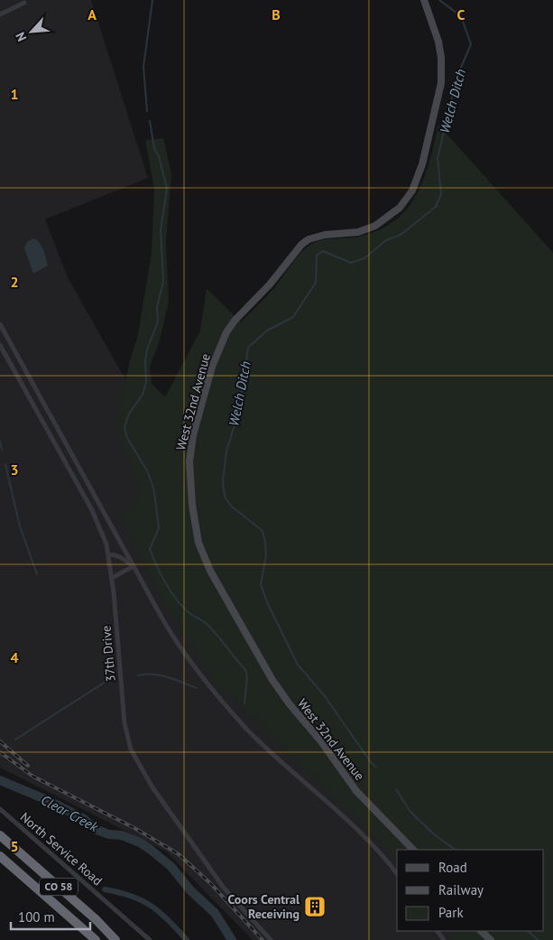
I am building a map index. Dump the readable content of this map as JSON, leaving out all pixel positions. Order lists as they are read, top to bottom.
{
  "streets": {
    "highway": ["CO 58"],
    "street": ["West 32nd Avenue", "37th Drive", "North Service Road"]
  },
  "water": ["Welch Ditch", "Clear Creek"],
  "places": {
    "building": ["Coors Central Receiving"]
  },
  "legend": ["Road", "Railway", "Park"],
  "scale_bar": "100 m",
  "north": "bottom left",
  "grid": {
    "columns": ["A", "B", "C"],
    "rows": [
      "1",
      "2",
      "3",
      "4",
      "5"
    ]
  }
}
